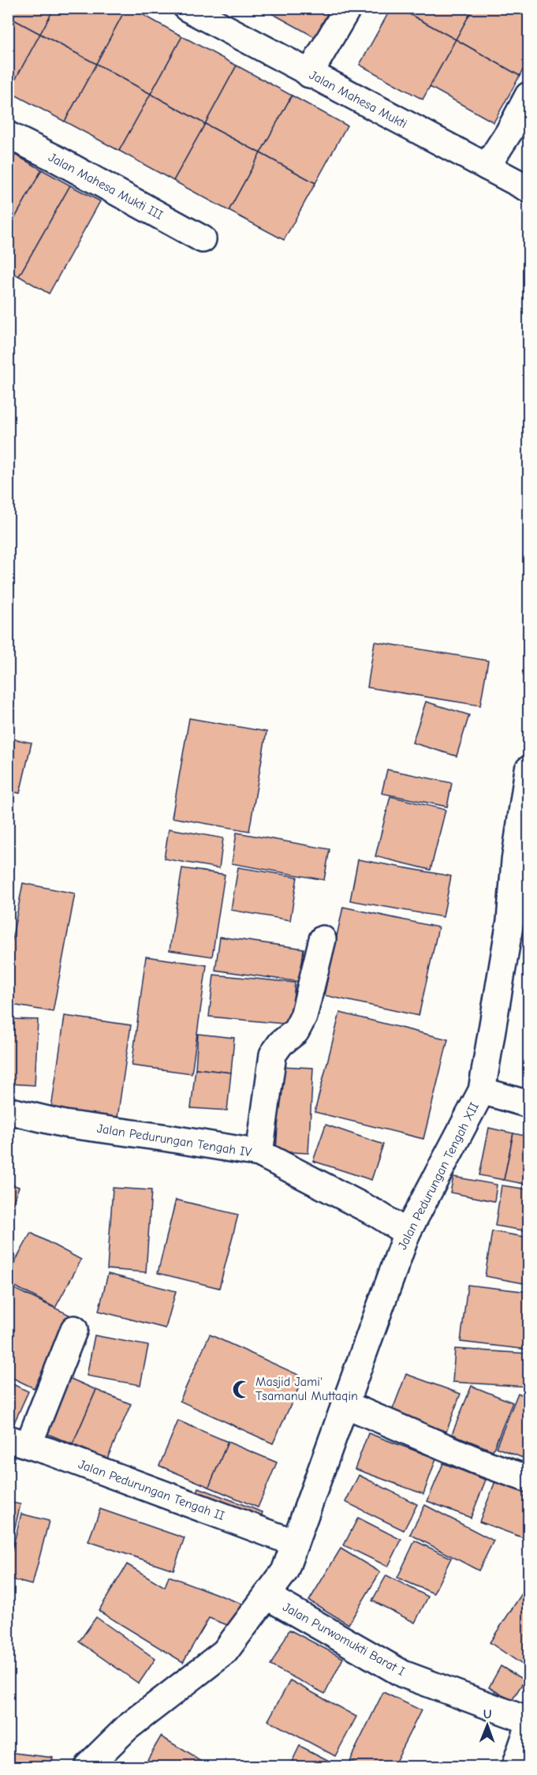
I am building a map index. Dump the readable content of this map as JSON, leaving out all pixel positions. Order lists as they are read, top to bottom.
{
  "streets": {
    "street": [
      "Jalan Mahesa Mukti",
      "Jalan Mahesa Mukti III",
      "Jalan Pedurungan Tengah IV",
      "Jalan Pedurungan Tengah XII",
      "Jalan Pedurungan Tengah II",
      "Jalan Purwomukti Barat I"
    ]
  },
  "crossings": [
    ["Jalan Pedurungan Tengah IV", "Jalan Pedurungan Tengah XII"],
    ["Jalan Pedurungan Tengah XII", "Jalan Pedurungan Tengah II"],
    ["Jalan Pedurungan Tengah XII", "Jalan Purwomukti Barat I"]
  ],
  "places": {
    "mosque": ["Masjid Jami' Tsamanul Muttaqin"]
  },
  "north": "top"
}
